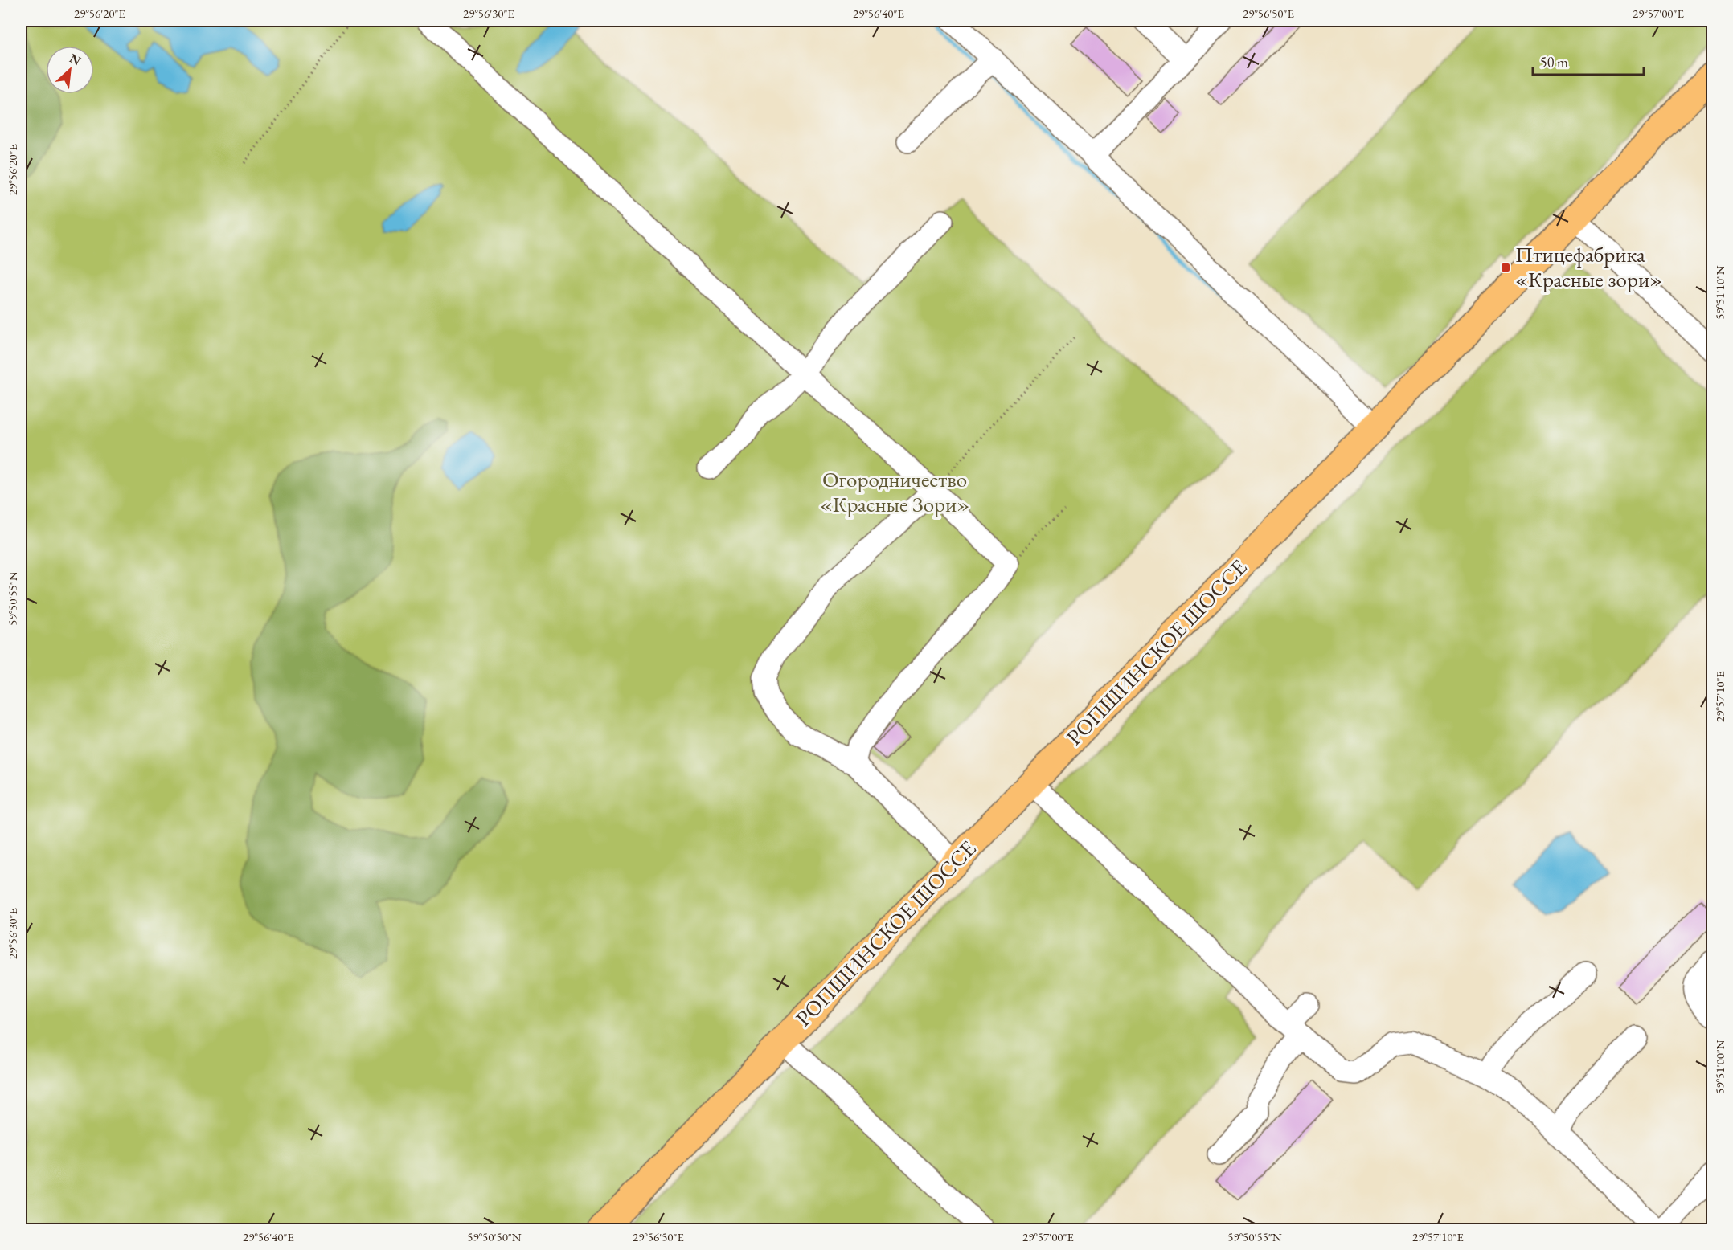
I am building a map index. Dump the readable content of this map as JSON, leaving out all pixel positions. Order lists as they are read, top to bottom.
{
  "streets": {
    "main road": ["РОПШИНСКОЕ ШОССЕ"]
  },
  "parks": ["Огородничество «Красные Зори»"],
  "places": {
    "transit": ["Птицефабрика «Красные зори»"]
  },
  "scale_bar": "50 m",
  "north": "top right",
  "coordinates": [
    "29°56'20\"E",
    "29°56'30\"E",
    "29°56'40\"E",
    "29°56'50\"E",
    "29°57'00\"E",
    "59°51'10\"N",
    "59°50'55\"N",
    "29°57'10\"E",
    "59°51'00\"N",
    "59°50'50\"N"
  ]
}
